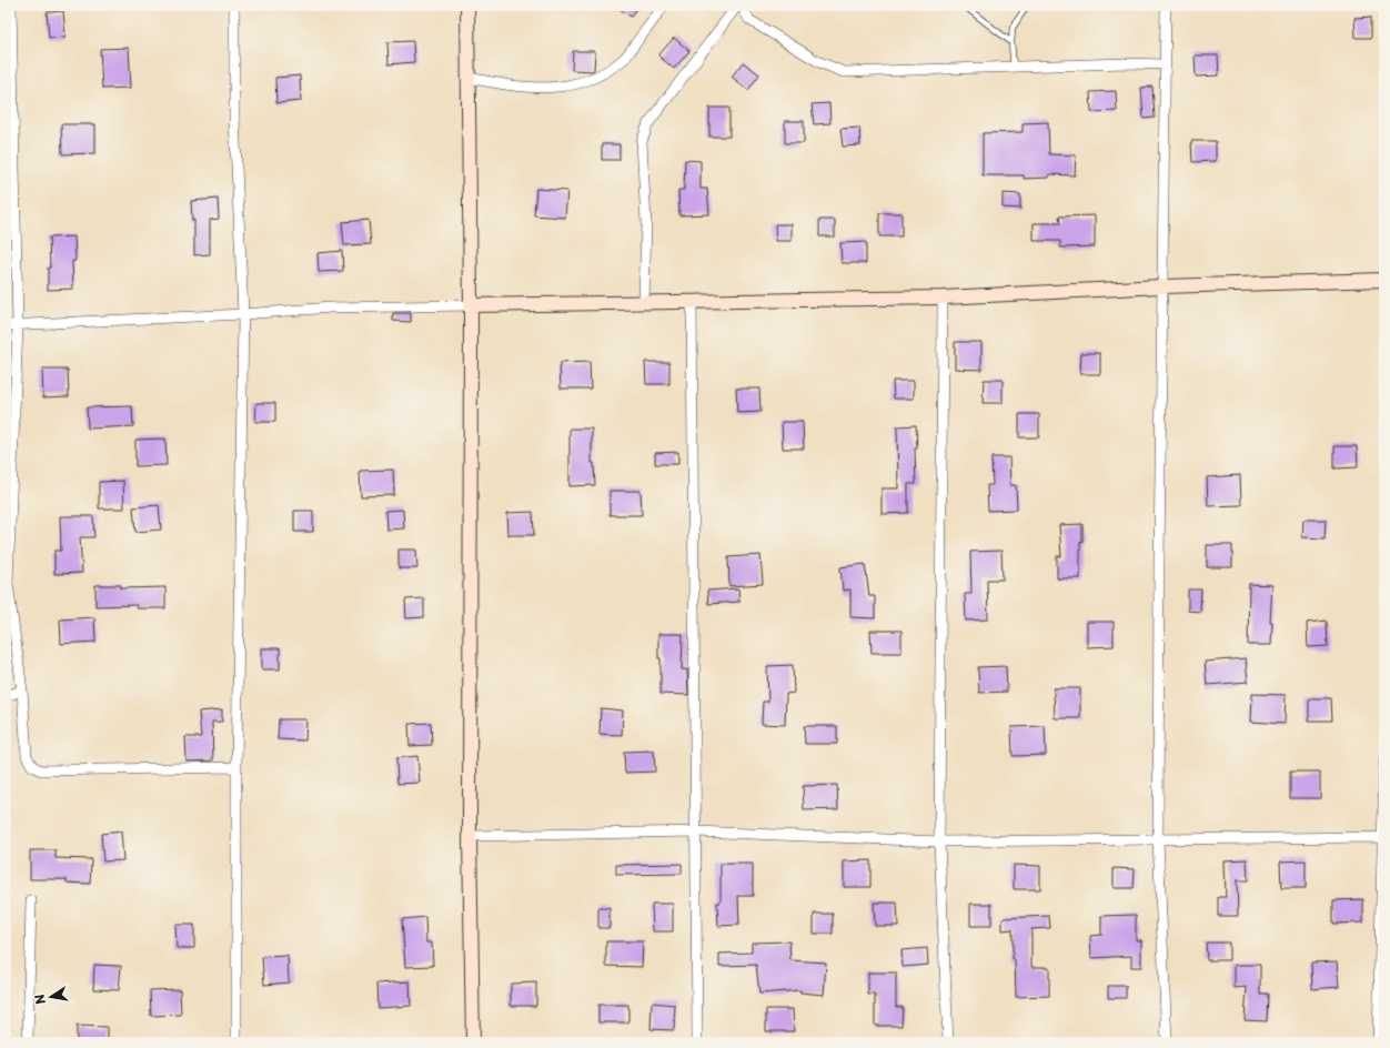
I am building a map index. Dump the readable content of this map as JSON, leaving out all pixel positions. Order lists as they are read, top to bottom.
{
  "north": "left"
}
